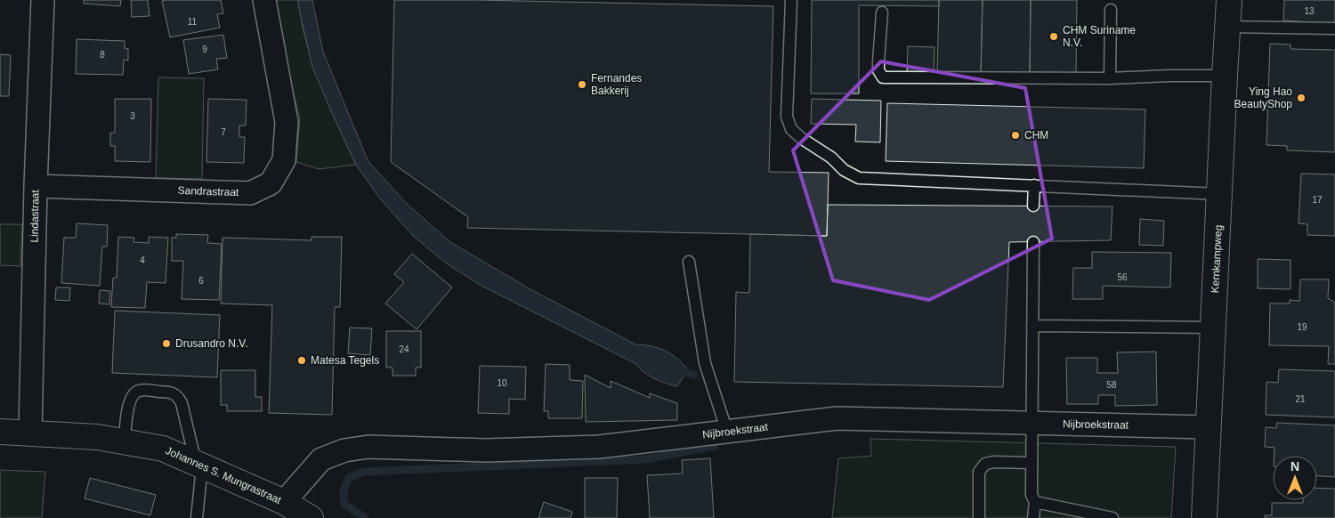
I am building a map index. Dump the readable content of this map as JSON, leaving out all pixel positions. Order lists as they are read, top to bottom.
{
  "streets": {
    "street": [
      "Sandrastraat",
      "Lindastraat",
      "Kernkampweg",
      "Nijbroekstraat",
      "Johannes S. Mungrastraat"
    ]
  },
  "crossings": [
    ["Sandrastraat", "Lindastraat"],
    ["Lindastraat", "Johannes S. Mungrastraat"],
    ["Kernkampweg", "Nijbroekstraat"],
    ["Nijbroekstraat", "Johannes S. Mungrastraat"]
  ],
  "places": [
    "CHM Suriname N.V.",
    "Fernandes Bakkerij",
    "Ying Hao BeautyShop",
    "CHM",
    "Drusandro N.V.",
    "Matesa Tegels"
  ],
  "house_numbers": [
    "13",
    "11",
    "9",
    "8",
    "3",
    "7",
    "17",
    "4",
    "56",
    "6",
    "19",
    "24",
    "10",
    "58",
    "21"
  ],
  "north": "top"
}
